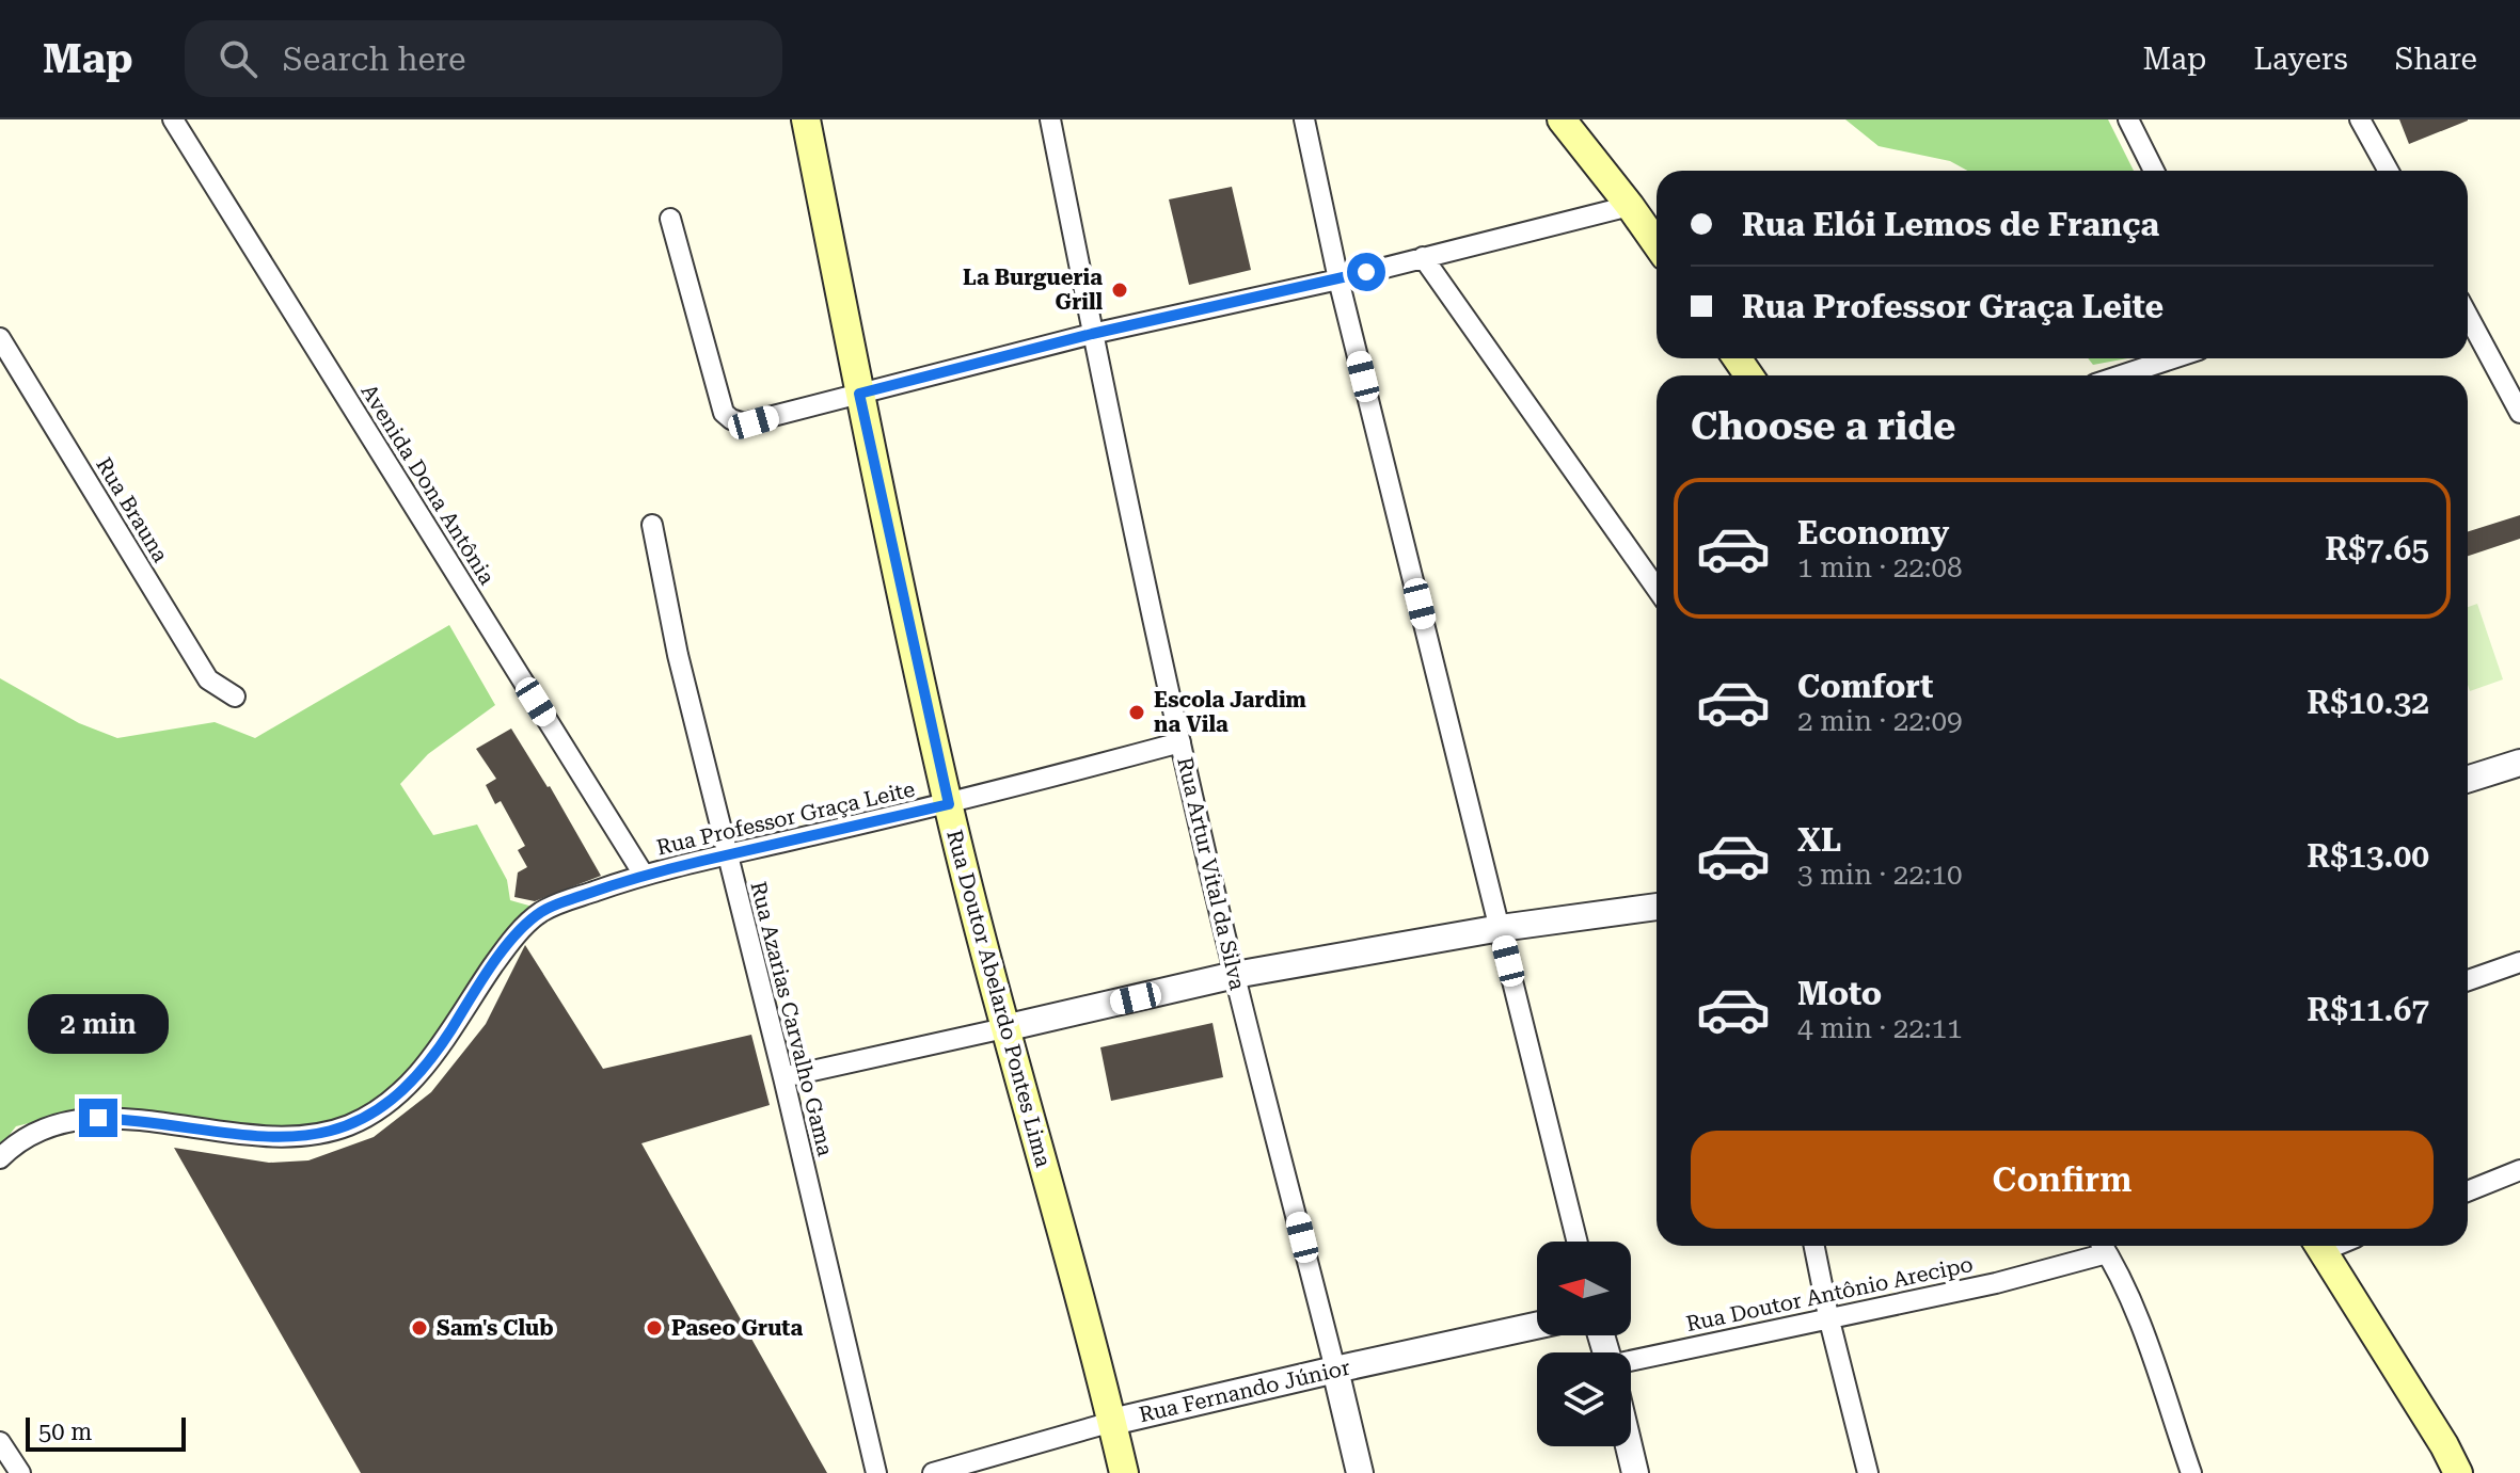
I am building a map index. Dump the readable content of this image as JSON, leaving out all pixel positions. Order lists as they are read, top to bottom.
{
  "streets": {
    "main road": ["Rua Doutor Abelardo Pontes Lima"],
    "street": [
      "Avenida Dona Antônia",
      "Rua Brauna",
      "Rua Professor Graça Leite",
      "Rua Artur Vital da Silva",
      "Rua Azarias Carvalho Gama",
      "Rua Doutor Antônio Arecipo",
      "Rua Fernando Júnior"
    ]
  },
  "crossings": [
    ["Avenida Dona Antônia", "Rua Professor Graça Leite"],
    ["Rua Professor Graça Leite", "Rua Artur Vital da Silva"],
    ["Rua Professor Graça Leite", "Rua Doutor Abelardo Pontes Lima"],
    ["Rua Professor Graça Leite", "Rua Azarias Carvalho Gama"],
    ["Rua Artur Vital da Silva", "Rua Fernando Júnior"],
    ["Rua Doutor Abelardo Pontes Lima", "Rua Fernando Júnior"]
  ],
  "places": [
    "La Burgueria Grill",
    "Escola Jardim na Vila",
    "Sam's Club",
    "Paseo Gruta"
  ],
  "scale_bar": "50 m",
  "north": "left",
  "page": {
    "header": "Map",
    "search": "Search here",
    "nav": ["Map", "Layers", "Share"],
    "banner": ["Rua Elói Lemos de França", "Rua Professor Graça Leite"],
    "heading": "Choose a ride",
    "list": [
      {
        "name": "Economy",
        "note": "1 min · 22:08",
        "value": "R$7.65"
      },
      {
        "name": "Comfort",
        "note": "2 min · 22:09",
        "value": "R$10.32"
      },
      {
        "name": "XL",
        "note": "3 min · 22:10",
        "value": "R$13.00"
      },
      {
        "name": "Moto",
        "note": "4 min · 22:11",
        "value": "R$11.67"
      }
    ],
    "bubble": "2 min",
    "buttons": "Confirm",
    "scale": "50 m"
  }
}
